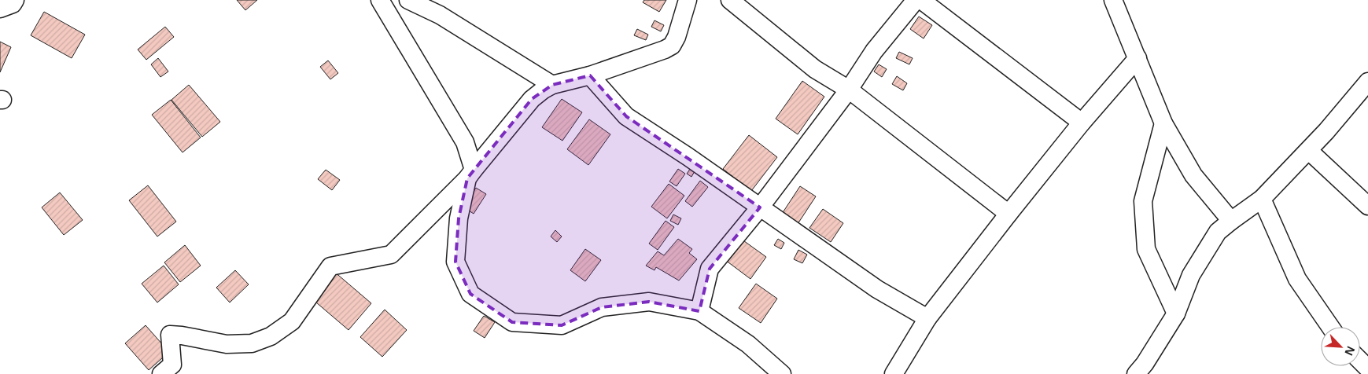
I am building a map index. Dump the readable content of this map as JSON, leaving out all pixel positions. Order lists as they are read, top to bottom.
{
  "north": "bottom right"
}
